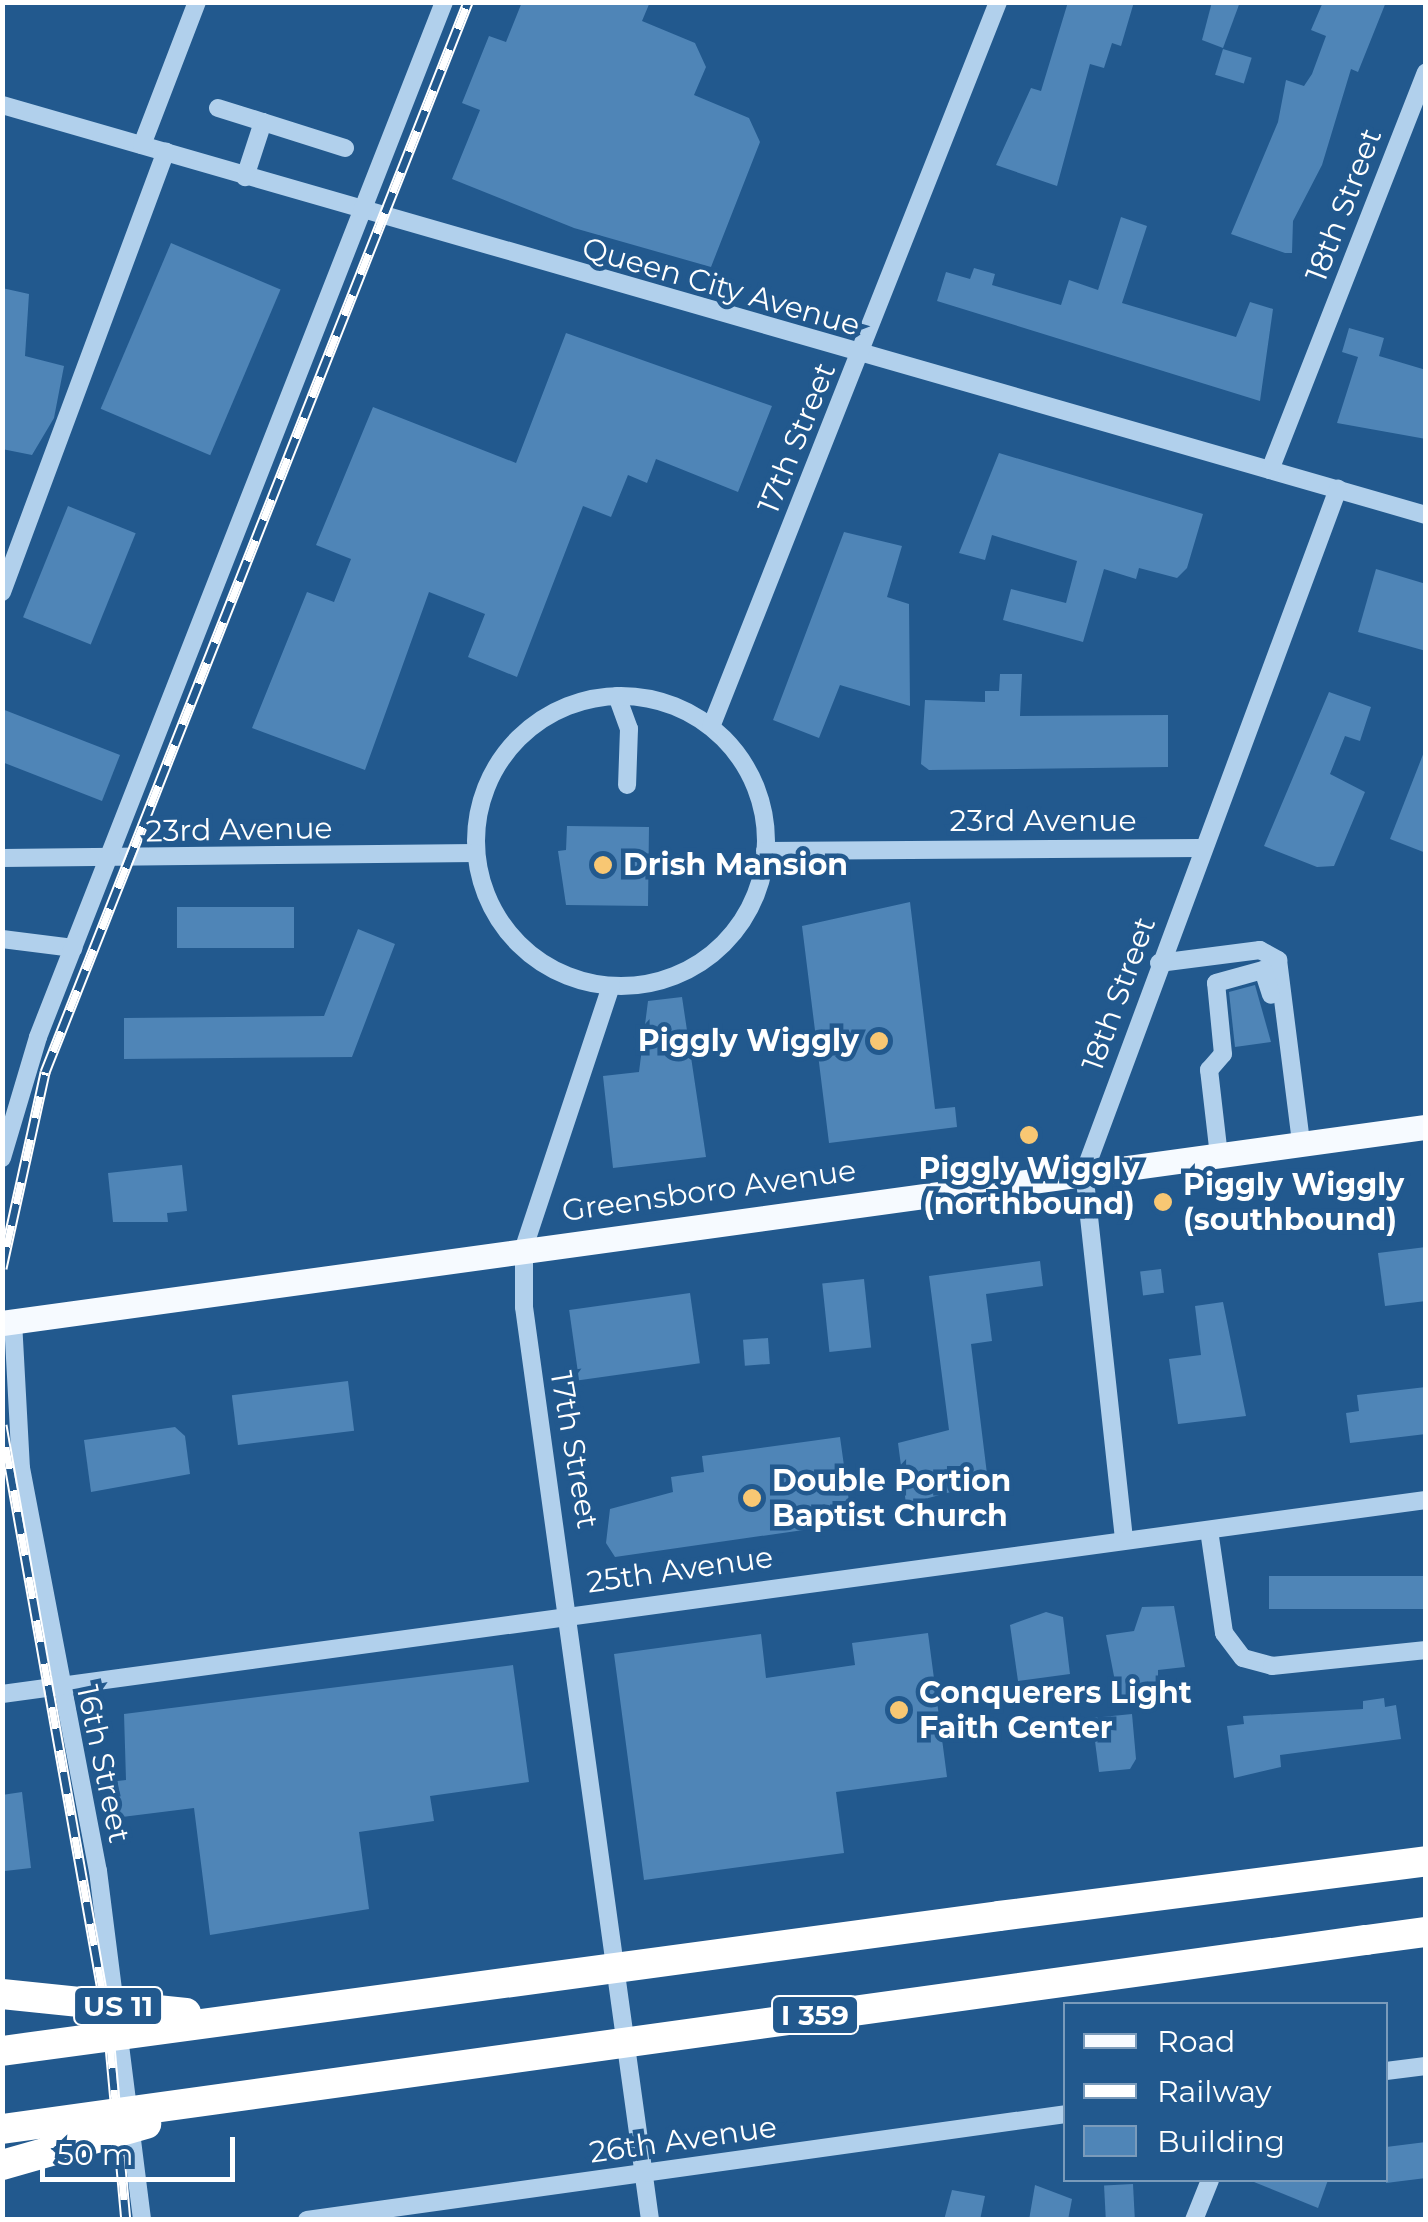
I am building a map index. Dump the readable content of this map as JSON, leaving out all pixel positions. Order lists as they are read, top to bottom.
{
  "streets": {
    "highway": ["US 11", "I 359"],
    "main road": ["Greensboro Avenue"],
    "street": [
      "18th Street",
      "Queen City Avenue",
      "17th Street",
      "23rd Avenue",
      "25th Avenue",
      "16th Street",
      "26th Avenue"
    ]
  },
  "crossings": [
    ["18th Street", "Queen City Avenue"],
    ["18th Street", "23rd Avenue"],
    ["18th Street", "Greensboro Avenue"],
    ["18th Street", "25th Avenue"],
    ["Queen City Avenue", "17th Street"],
    ["17th Street", "23rd Avenue"],
    ["17th Street", "Greensboro Avenue"],
    ["17th Street", "25th Avenue"],
    ["17th Street", "26th Avenue"],
    ["Greensboro Avenue", "16th Street"],
    ["25th Avenue", "16th Street"],
    ["US 11", "I 359"]
  ],
  "places": [
    "Drish Mansion",
    "Piggly Wiggly",
    "Piggly Wiggly (northbound)",
    "Piggly Wiggly (southbound)",
    "Double Portion Baptist Church",
    "Conquerers Light Faith Center"
  ],
  "legend": ["Road", "Railway", "Building"],
  "scale_bar": "50 m"
}
